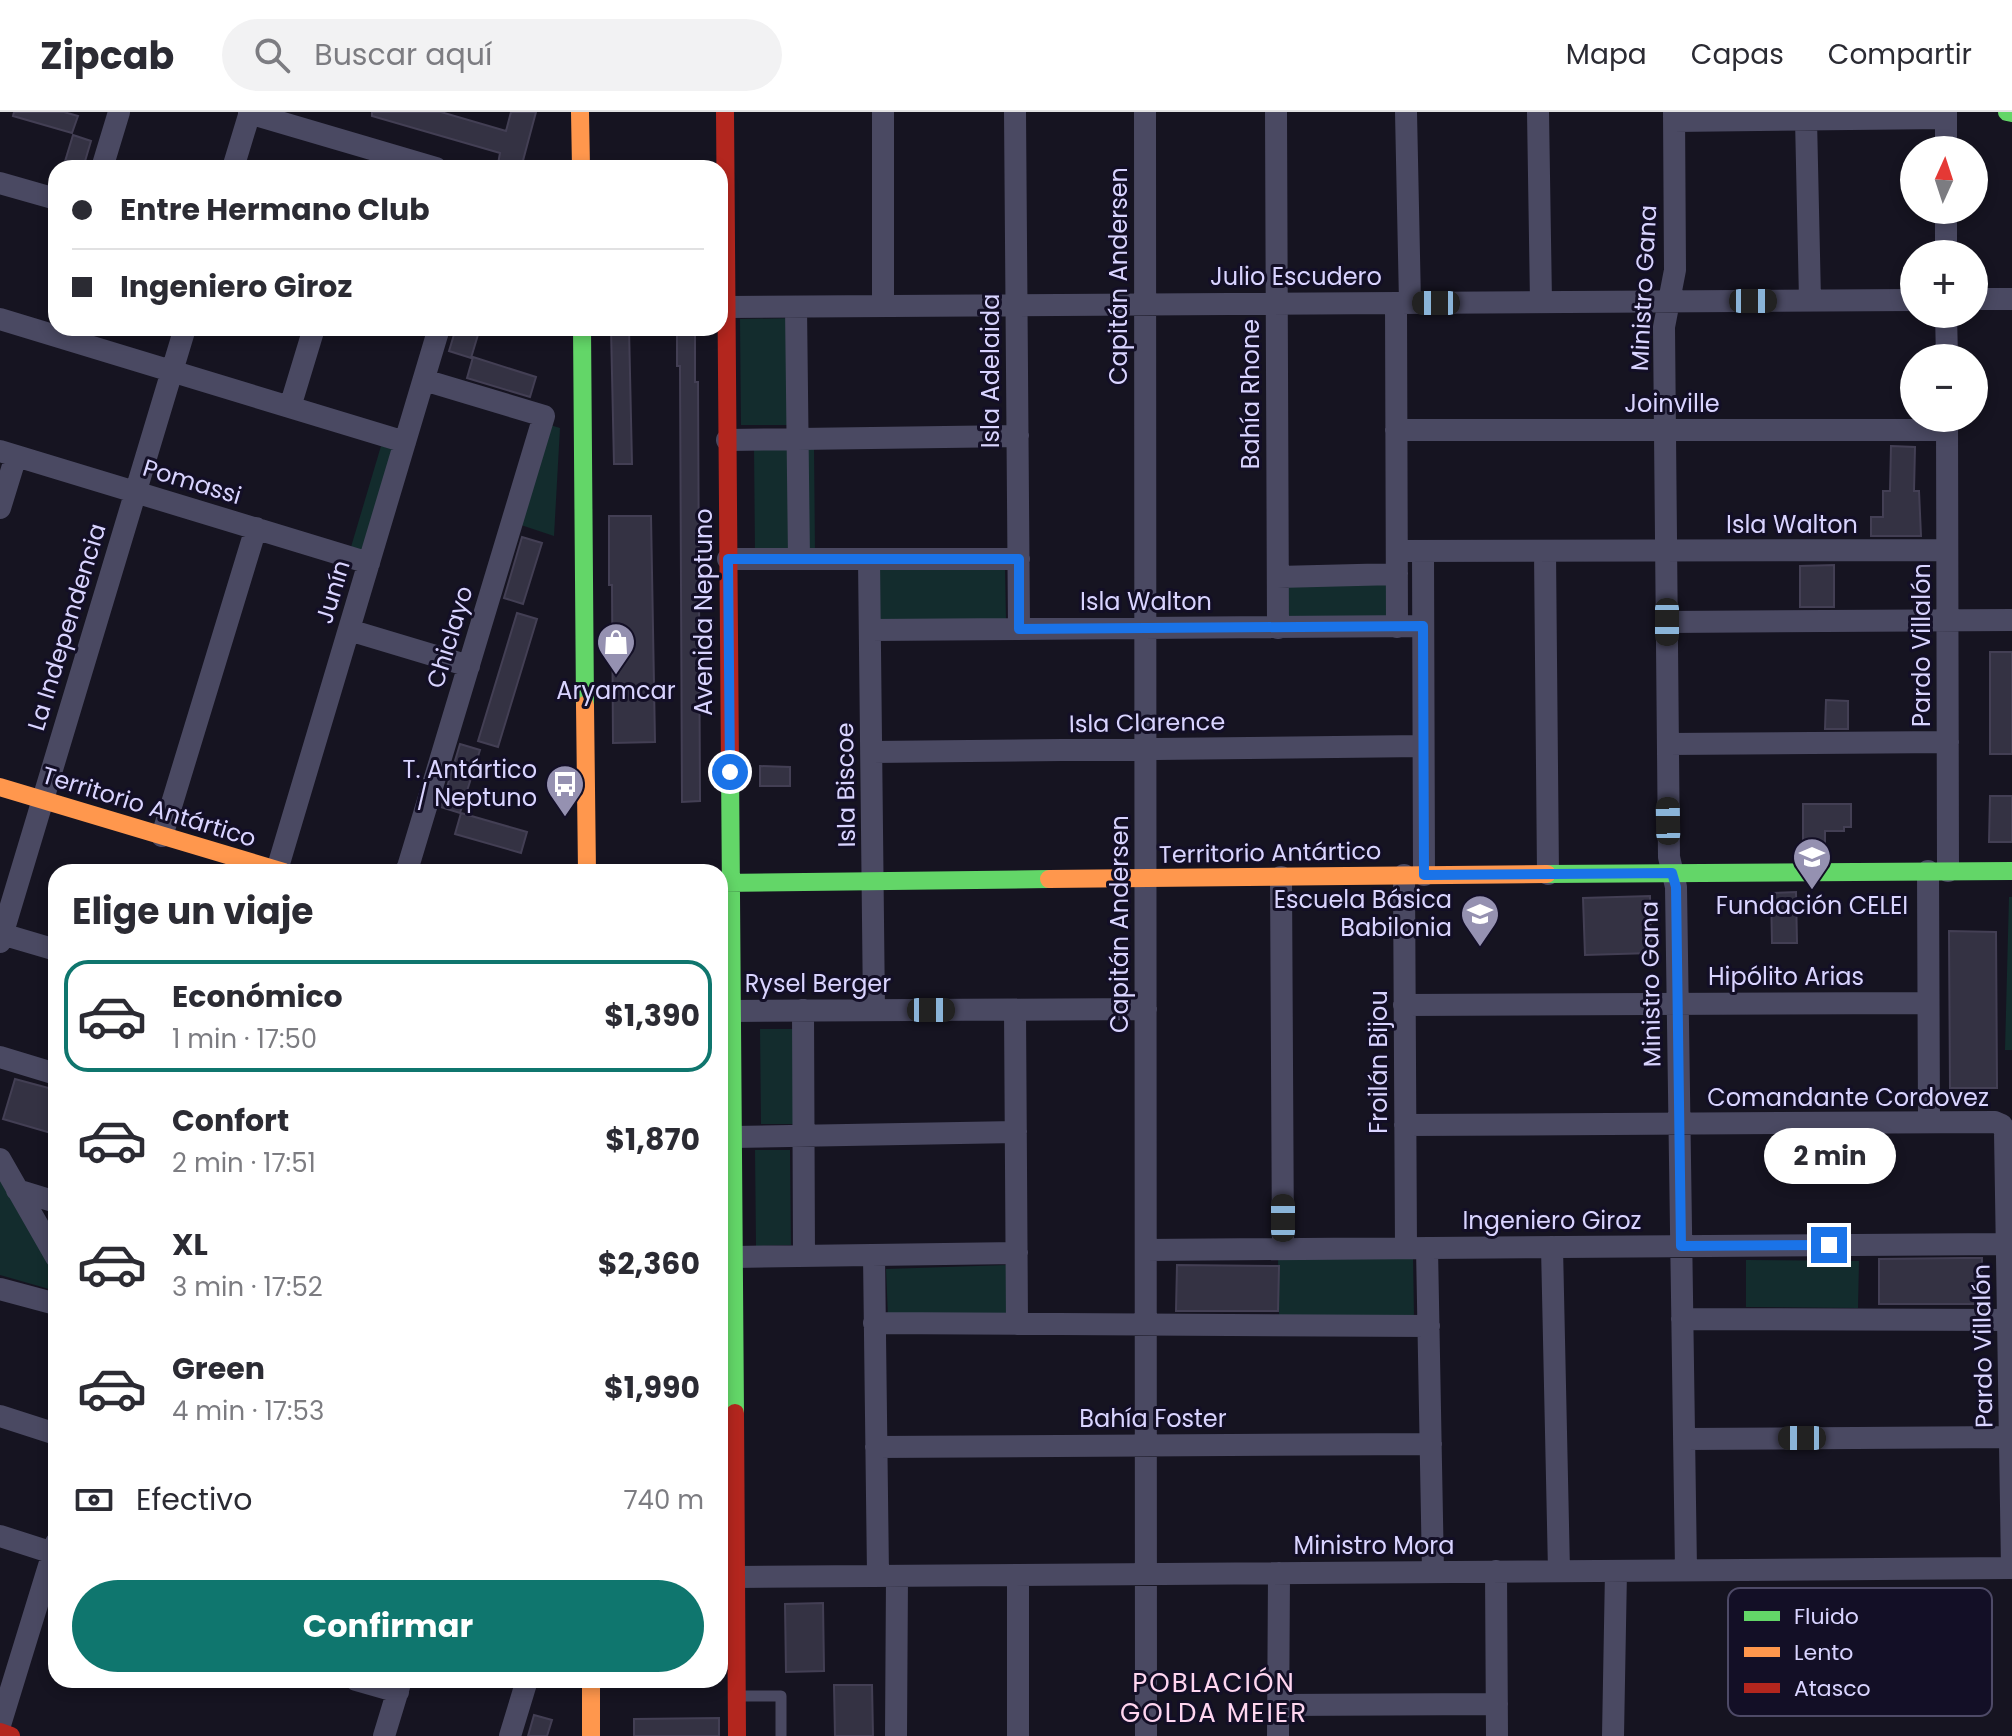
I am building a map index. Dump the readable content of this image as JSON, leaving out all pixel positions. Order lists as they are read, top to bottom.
{
  "streets": {
    "main road": ["Avenida Neptuno", "Territorio Antártico"],
    "street": [
      "Capitán Andersen",
      "Julio Escudero",
      "Ministro Gana",
      "Isla Adelaida",
      "Bahía Rhone",
      "Joinville",
      "Pomassi",
      "Isla Walton",
      "Junín",
      "La Independencia",
      "Chiclayo",
      "Pardo Villalón",
      "Isla Clarence",
      "Isla Biscoe",
      "Hipólito Arias",
      "Rysel Berger",
      "Froilán Bijou",
      "Comandante Cordovez",
      "Ingeniero Giroz",
      "Bahía Foster",
      "Ministro Mora"
    ]
  },
  "crossings": [
    ["Capitán Andersen", "Julio Escudero"],
    ["Capitán Andersen", "Isla Walton"],
    ["Capitán Andersen", "Isla Clarence"],
    ["Capitán Andersen", "Territorio Antártico"],
    ["Capitán Andersen", "Rysel Berger"],
    ["Capitán Andersen", "Ingeniero Giroz"],
    ["Capitán Andersen", "Bahía Foster"],
    ["Capitán Andersen", "Ministro Mora"],
    ["Julio Escudero", "Ministro Gana"],
    ["Julio Escudero", "Isla Adelaida"],
    ["Julio Escudero", "Bahía Rhone"],
    ["Ministro Gana", "Joinville"],
    ["Ministro Gana", "Isla Walton"],
    ["Ministro Gana", "Territorio Antártico"],
    ["Ministro Gana", "Hipólito Arias"],
    ["Ministro Gana", "Comandante Cordovez"],
    ["Ministro Gana", "Ingeniero Giroz"],
    ["Ministro Gana", "Ministro Mora"],
    ["Isla Adelaida", "Isla Walton"],
    ["Bahía Rhone", "Isla Walton"],
    ["Pomassi", "Junín"],
    ["Pomassi", "La Independencia"],
    ["Isla Walton", "Pardo Villalón"],
    ["Isla Walton", "Isla Biscoe"],
    ["Isla Walton", "Froilán Bijou"],
    ["Junín", "Chiclayo"],
    ["Avenida Neptuno", "Rysel Berger"],
    ["Avenida Neptuno", "Ministro Mora"],
    ["La Independencia", "Territorio Antártico"],
    ["Pardo Villalón", "Territorio Antártico"],
    ["Pardo Villalón", "Hipólito Arias"],
    ["Pardo Villalón", "Comandante Cordovez"],
    ["Pardo Villalón", "Ingeniero Giroz"],
    ["Pardo Villalón", "Ministro Mora"],
    ["Isla Clarence", "Isla Biscoe"],
    ["Isla Clarence", "Froilán Bijou"],
    ["Isla Biscoe", "Territorio Antártico"],
    ["Isla Biscoe", "Rysel Berger"],
    ["Territorio Antártico", "Froilán Bijou"],
    ["Hipólito Arias", "Froilán Bijou"],
    ["Froilán Bijou", "Comandante Cordovez"],
    ["Froilán Bijou", "Ingeniero Giroz"],
    ["Froilán Bijou", "Bahía Foster"],
    ["Froilán Bijou", "Ministro Mora"]
  ],
  "districts": ["POBLACIÓN GOLDA MEIER"],
  "places": {
    "shop": ["Aryamcar"],
    "bus stop": ["T. Antártico / Neptuno"],
    "school or university": ["Fundación CELEI", "Escuela Básica Babilonia"]
  },
  "legend": ["Fluido", "Lento", "Atasco"],
  "north": "top",
  "page": {
    "header": "Zipcab",
    "search": "Buscar aquí",
    "nav": ["Mapa", "Capas", "Compartir"],
    "map_buttons": ["+", "−"],
    "banner": ["Entre Hermano Club", "Ingeniero Giroz"],
    "heading": "Elige un viaje",
    "list": [
      {
        "name": "Económico",
        "note": "1 min · 17:50",
        "value": "$1,390"
      },
      {
        "name": "Confort",
        "note": "2 min · 17:51",
        "value": "$1,870"
      },
      {
        "name": "XL",
        "note": "3 min · 17:52",
        "value": "$2,360"
      },
      {
        "name": "Green",
        "note": "4 min · 17:53",
        "value": "$1,990"
      }
    ],
    "bubble": "2 min",
    "pay": ["Efectivo", "740 m"],
    "buttons": "Confirmar"
  }
}
